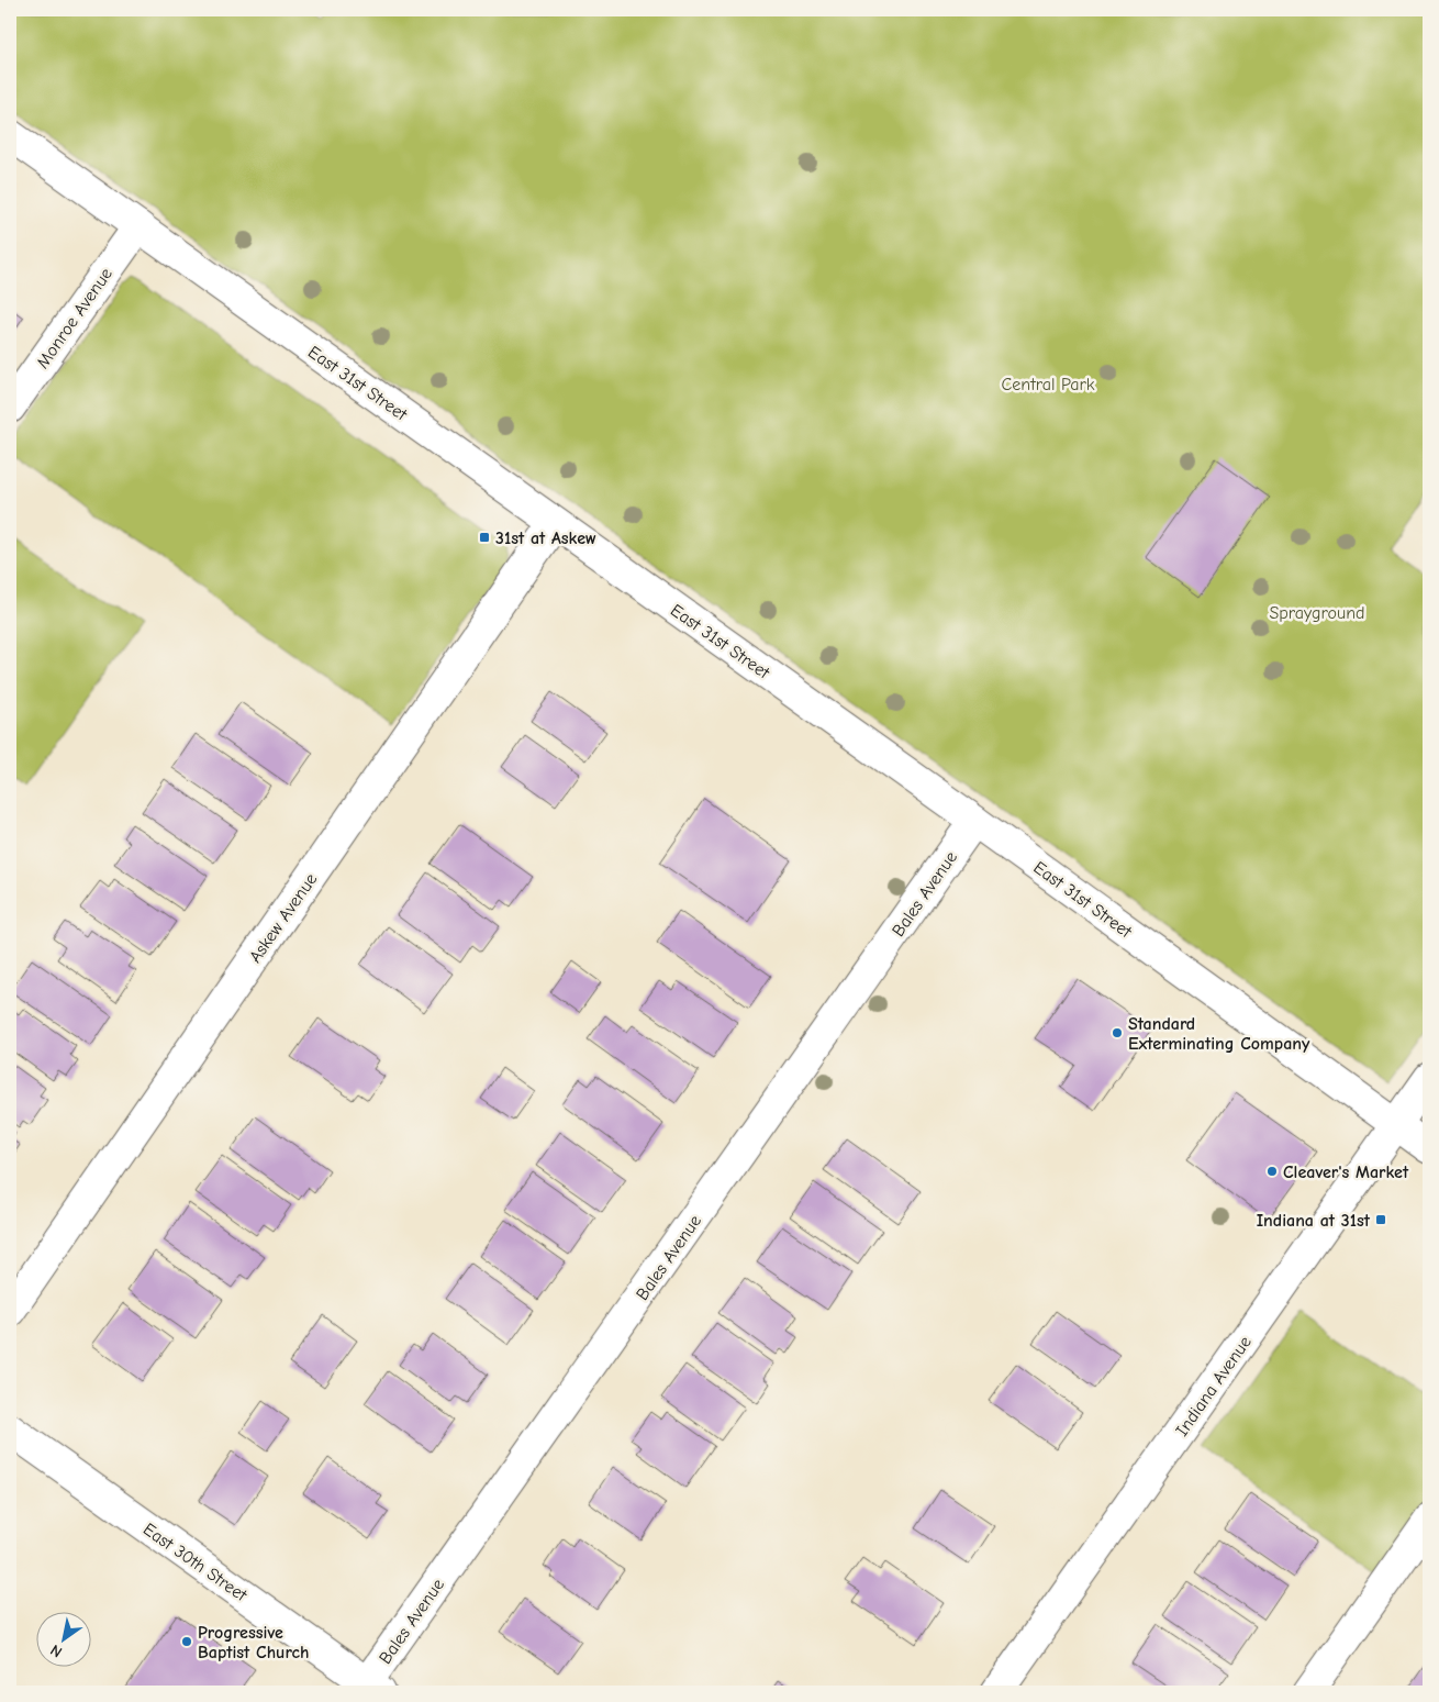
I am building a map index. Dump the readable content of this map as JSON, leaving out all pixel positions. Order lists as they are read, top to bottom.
{
  "streets": {
    "street": [
      "Monroe Avenue",
      "East 31st Street",
      "Bales Avenue",
      "Askew Avenue",
      "Indiana Avenue",
      "East 30th Street"
    ]
  },
  "crossings": [
    ["Monroe Avenue", "East 31st Street"],
    ["East 31st Street", "Bales Avenue"],
    ["East 31st Street", "Askew Avenue"],
    ["East 31st Street", "Indiana Avenue"],
    ["Bales Avenue", "East 30th Street"]
  ],
  "parks": ["Central Park", "Sprayground"],
  "places": {
    "transit": ["31st at Askew", "Indiana at 31st"],
    "other": ["Standard Exterminating Company", "Cleaver's Market", "Progressive Baptist Church"]
  },
  "north": "bottom left"
}
